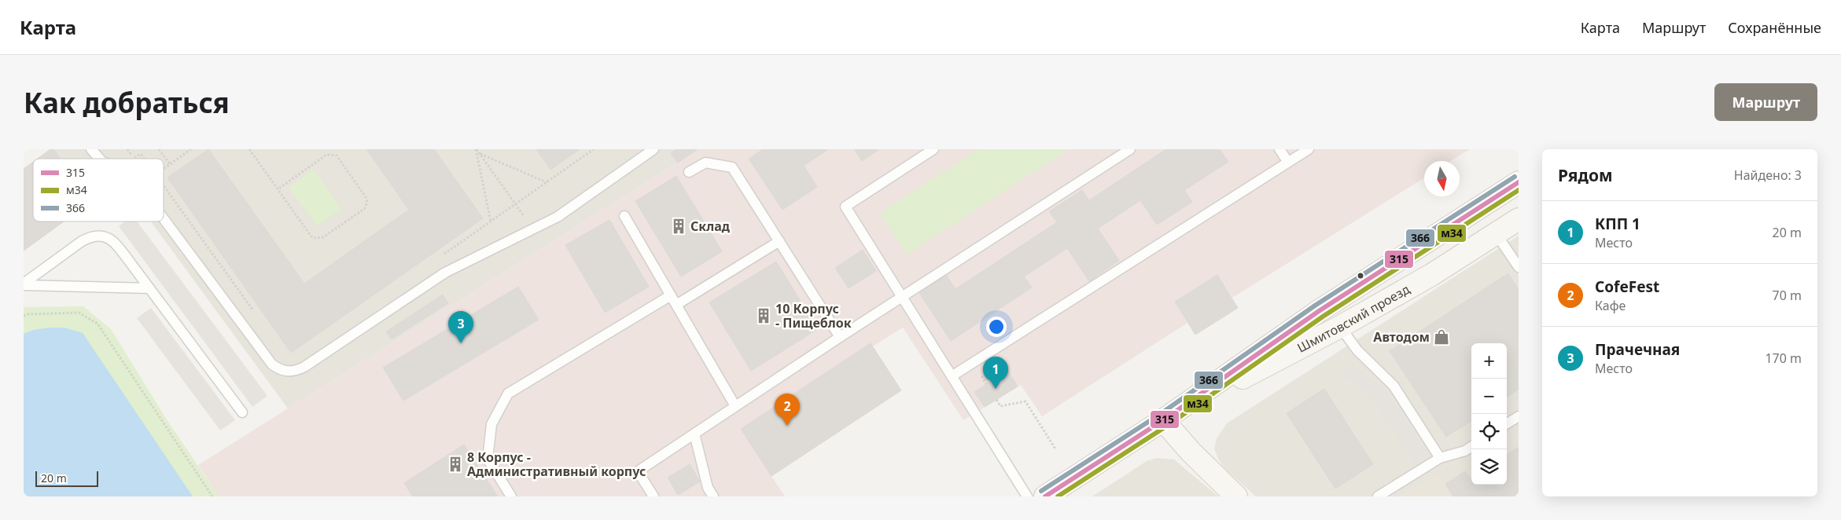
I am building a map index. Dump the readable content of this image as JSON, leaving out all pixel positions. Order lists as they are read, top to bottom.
{
  "streets": {
    "main road": ["Шмитовский проезд"]
  },
  "places": {
    "building": ["Склад", "10 Корпус - Пищеблок", "8 Корпус - Административный корпус"],
    "shop": ["Автодом"]
  },
  "lines": ["transit line 366", "transit line 315", "transit line м34"],
  "legend": ["315", "м34", "366"],
  "scale_bar": "20 m",
  "north": "bottom",
  "page": {
    "header": "Карта",
    "nav": ["Карта", "Маршрут", "Сохранённые"],
    "buttons": "Маршрут",
    "title": "Как добраться",
    "heading": ["Рядом", "Найдено: 3"],
    "list": [
      {
        "mark": "1",
        "name": "КПП 1",
        "note": "Место",
        "value": "20 m"
      },
      {
        "mark": "2",
        "name": "CofeFest",
        "note": "Кафе",
        "value": "70 m"
      },
      {
        "mark": "3",
        "name": "Прачечная",
        "note": "Место",
        "value": "170 m"
      }
    ],
    "pins": ["3", "1", "2"],
    "map_buttons": ["+", "−"],
    "scale": "20 m"
  }
}
